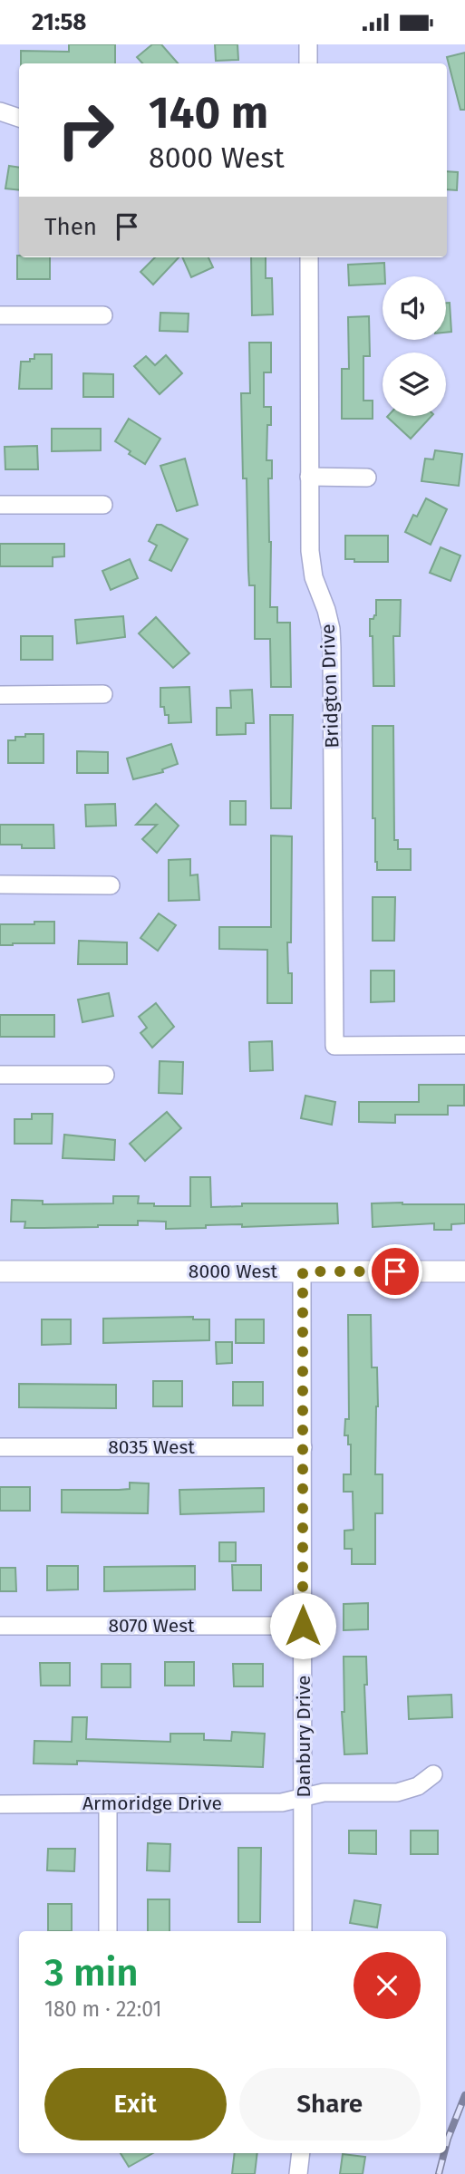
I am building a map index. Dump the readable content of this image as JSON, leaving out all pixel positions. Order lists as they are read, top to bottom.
{
  "streets": {
    "street": [
      "Bridgton Drive",
      "8000 West",
      "8035 West",
      "8070 West",
      "Danbury Drive",
      "Armoridge Drive"
    ]
  },
  "crossings": [
    ["8000 West", "Danbury Drive"],
    ["8035 West", "Danbury Drive"],
    ["8070 West", "Danbury Drive"],
    ["Danbury Drive", "Armoridge Drive"]
  ],
  "page": {
    "status": "21:58",
    "turn": ["140 m", "8000 West"],
    "then": "Then",
    "heading": ["3 min", "180 m · 22:01"],
    "buttons": ["Exit", "Share"]
  }
}
